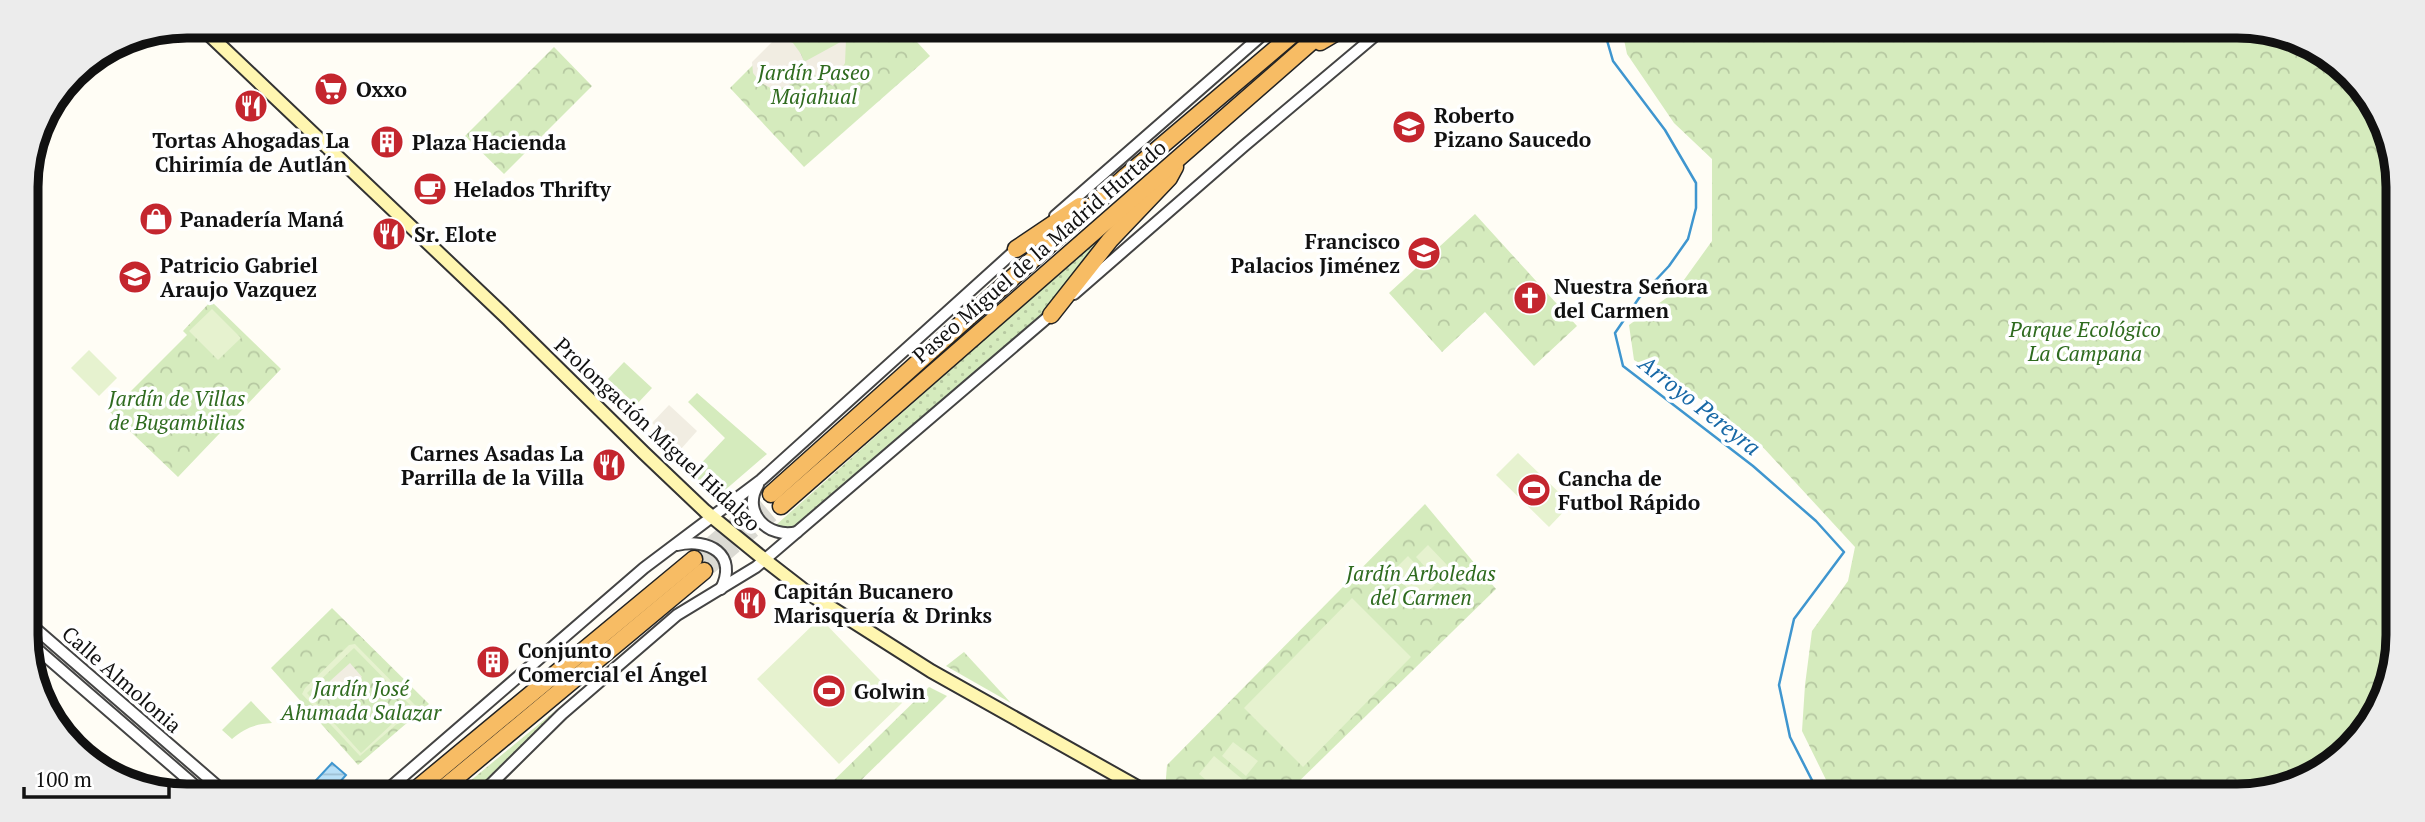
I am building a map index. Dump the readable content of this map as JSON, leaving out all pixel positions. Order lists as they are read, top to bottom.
{
  "streets": {
    "highway": ["Paseo Miguel de la Madrid Hurtado"],
    "main road": ["Prolongación Miguel Hidalgo"],
    "street": ["Calle Almolonia"]
  },
  "water": ["Arroyo Pereyra"],
  "parks": [
    "Jardín Paseo Majahual",
    "Parque Ecológico La Campana",
    "Jardín de Villas de Bugambilias",
    "Jardín Arboledas del Carmen",
    "Jardín José Ahumada Salazar"
  ],
  "places": {
    "supermarket": ["Oxxo"],
    "restaurant": [
      "Tortas Ahogadas La Chirimía de Autlán",
      "Sr. Elote",
      "Carnes Asadas La Parrilla de la Villa",
      "Capitán Bucanero Marisquería & Drinks"
    ],
    "school or university": ["Roberto Pizano Saucedo", "Francisco Palacios Jiménez", "Patricio Gabriel Araujo Vazquez"],
    "building": ["Plaza Hacienda", "Conjunto Comercial el Ángel"],
    "cafe": ["Helados Thrifty"],
    "shop": ["Panadería Maná"],
    "church": ["Nuestra Señora del Carmen"],
    "sports": ["Cancha de Futbol Rápido", "Golwin"]
  },
  "scale_bar": "100 m"
}
